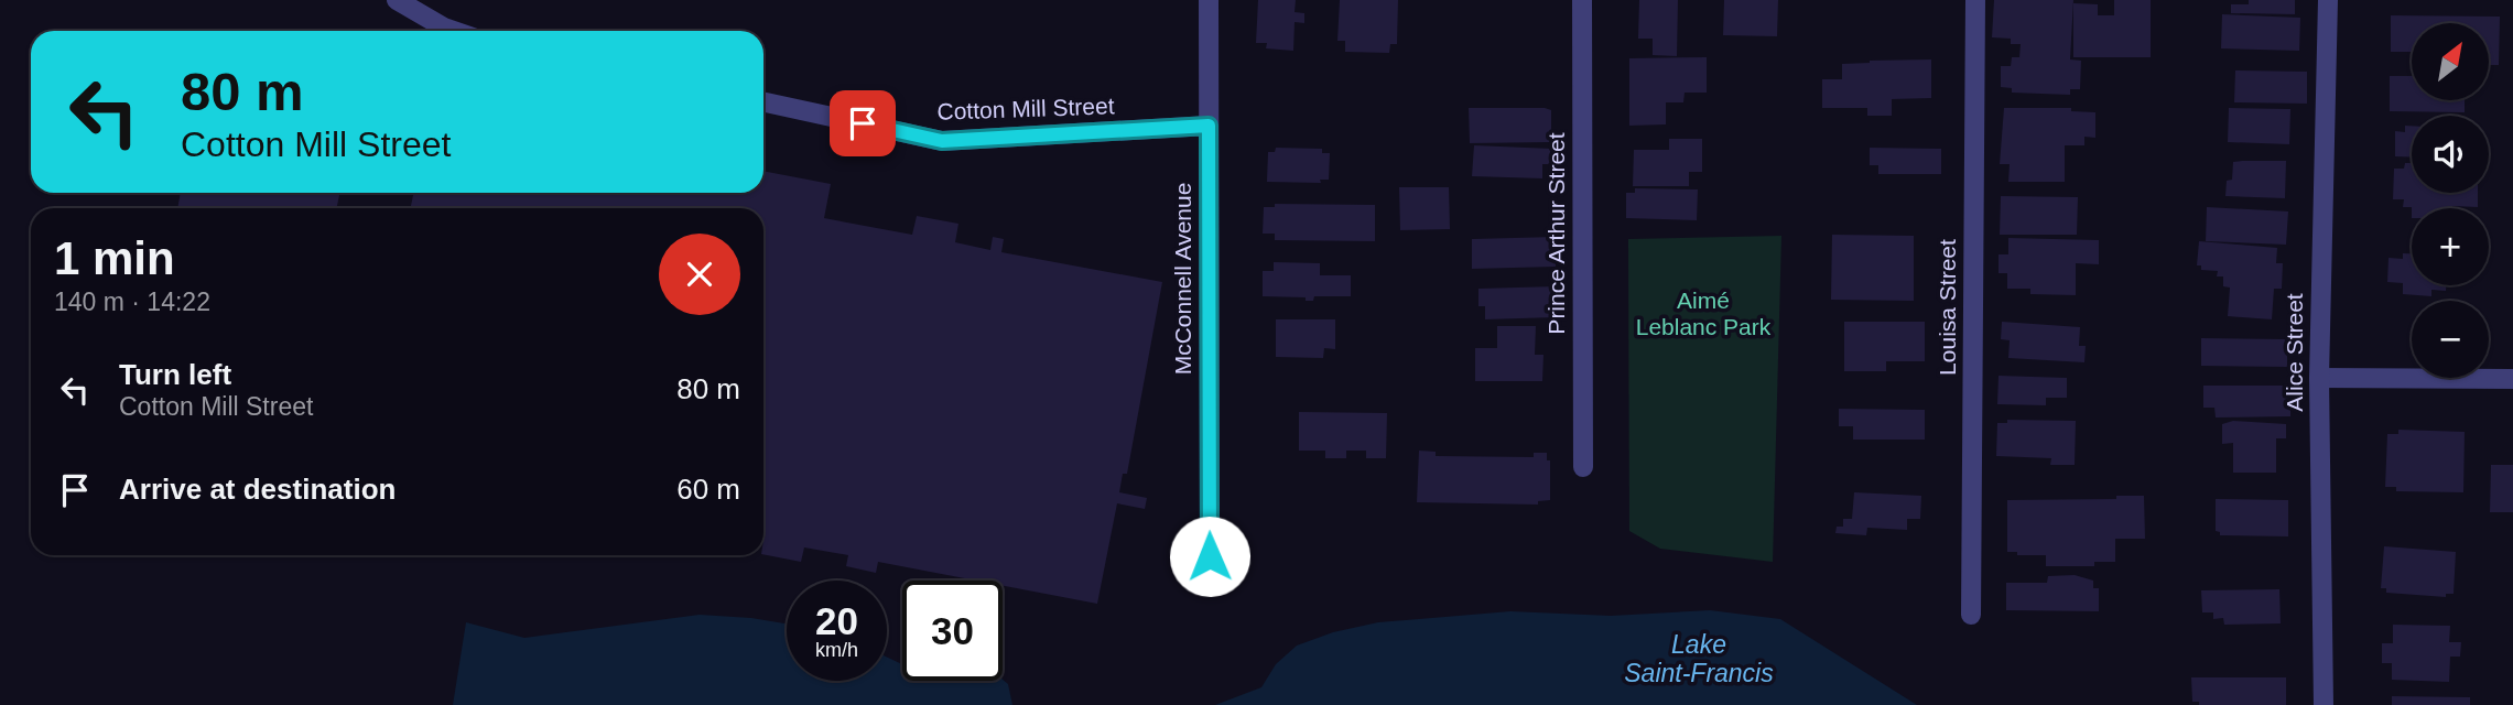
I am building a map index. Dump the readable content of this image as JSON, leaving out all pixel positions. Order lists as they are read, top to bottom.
{
  "streets": {
    "street": [
      "Cotton Mill Street",
      "Prince Arthur Street",
      "McConnell Avenue",
      "Louisa Street",
      "Alice Street"
    ]
  },
  "crossings": [
    ["Cotton Mill Street", "McConnell Avenue"]
  ],
  "water": ["Lake Saint-Francis"],
  "parks": ["Aimé Leblanc Park"],
  "north": "top right",
  "page": {
    "map_buttons": ["+", "−"],
    "turn": ["80 m", "Cotton Mill Street"],
    "heading": ["1 min", "140 m · 14:22"],
    "list": [
      {
        "name": "Turn left",
        "note": "Cotton Mill Street",
        "value": "80 m"
      },
      {
        "name": "Arrive at destination",
        "value": "60 m"
      }
    ],
    "speed": "20 km/h",
    "limit": "30"
  }
}
